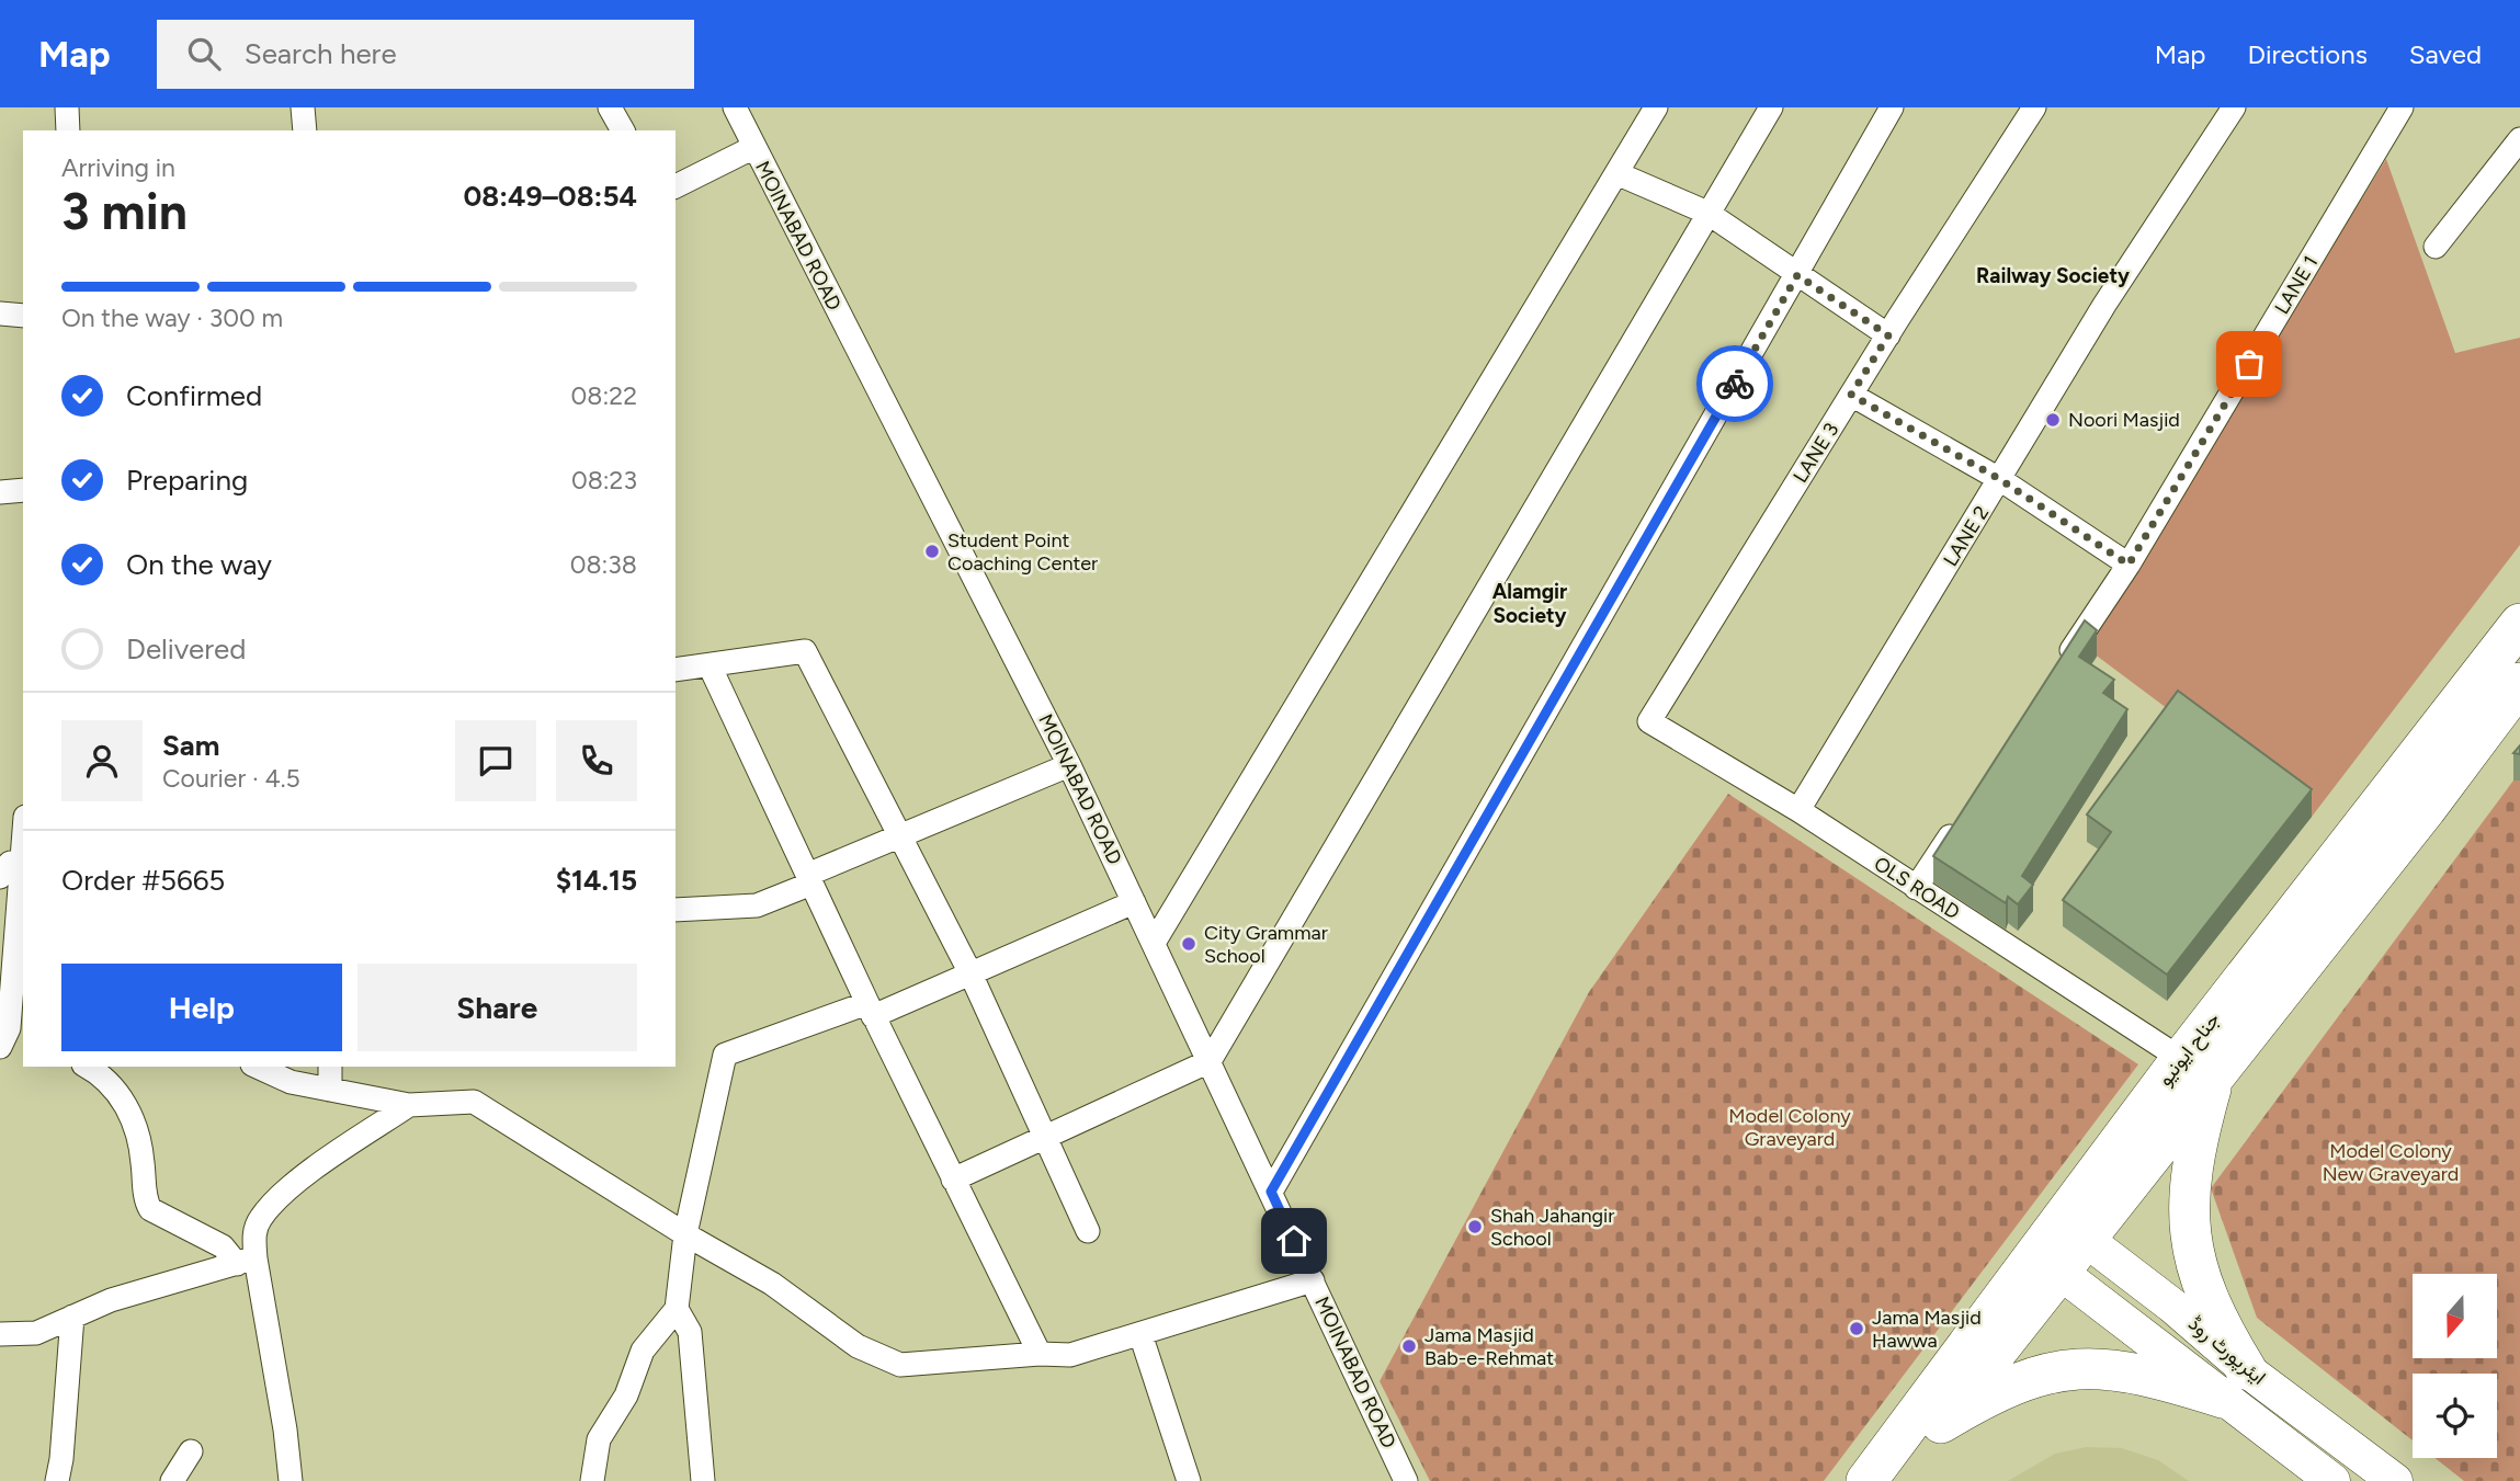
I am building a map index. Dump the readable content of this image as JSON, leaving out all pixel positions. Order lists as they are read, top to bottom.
{
  "streets": {
    "highway": ["جناح ایونیو"],
    "main road": ["ایئرپورٹ روڈ"],
    "street": [
      "MOINABAD ROAD",
      "LANE 1",
      "LANE 3",
      "LANE 2",
      "OLS ROAD"
    ]
  },
  "crossings": [
    ["LANE 3", "OLS ROAD"],
    ["LANE 2", "OLS ROAD"],
    ["OLS ROAD", "جناح ایونیو"],
    ["جناح ایونیو", "ایئرپورٹ روڈ"]
  ],
  "districts": ["Railway Society", "Alamgir Society"],
  "parks": ["Model Colony Graveyard", "Model Colony New Graveyard"],
  "places": [
    "Noori Masjid",
    "Student Point Coaching Center",
    "City Grammar School",
    "Shah Jahangir School",
    "Jama Masjid Hawwa",
    "Jama Masjid Bab-e-Rehmat"
  ],
  "north": "bottom",
  "page": {
    "header": "Map",
    "search": "Search here",
    "nav": ["Map", "Directions", "Saved"],
    "heading": ["3 min", "Arriving in", "08:49–08:54"],
    "panel": [
      "Sam",
      "Courier · 4.5",
      "Order #5665",
      "$14.15"
    ],
    "bar": "On the way · 300 m",
    "list": [
      ["Confirmed", "08:22"],
      ["Preparing", "08:23"],
      ["On the way", "08:38"],
      "Delivered"
    ],
    "buttons": ["Help", "Share"]
  }
}
